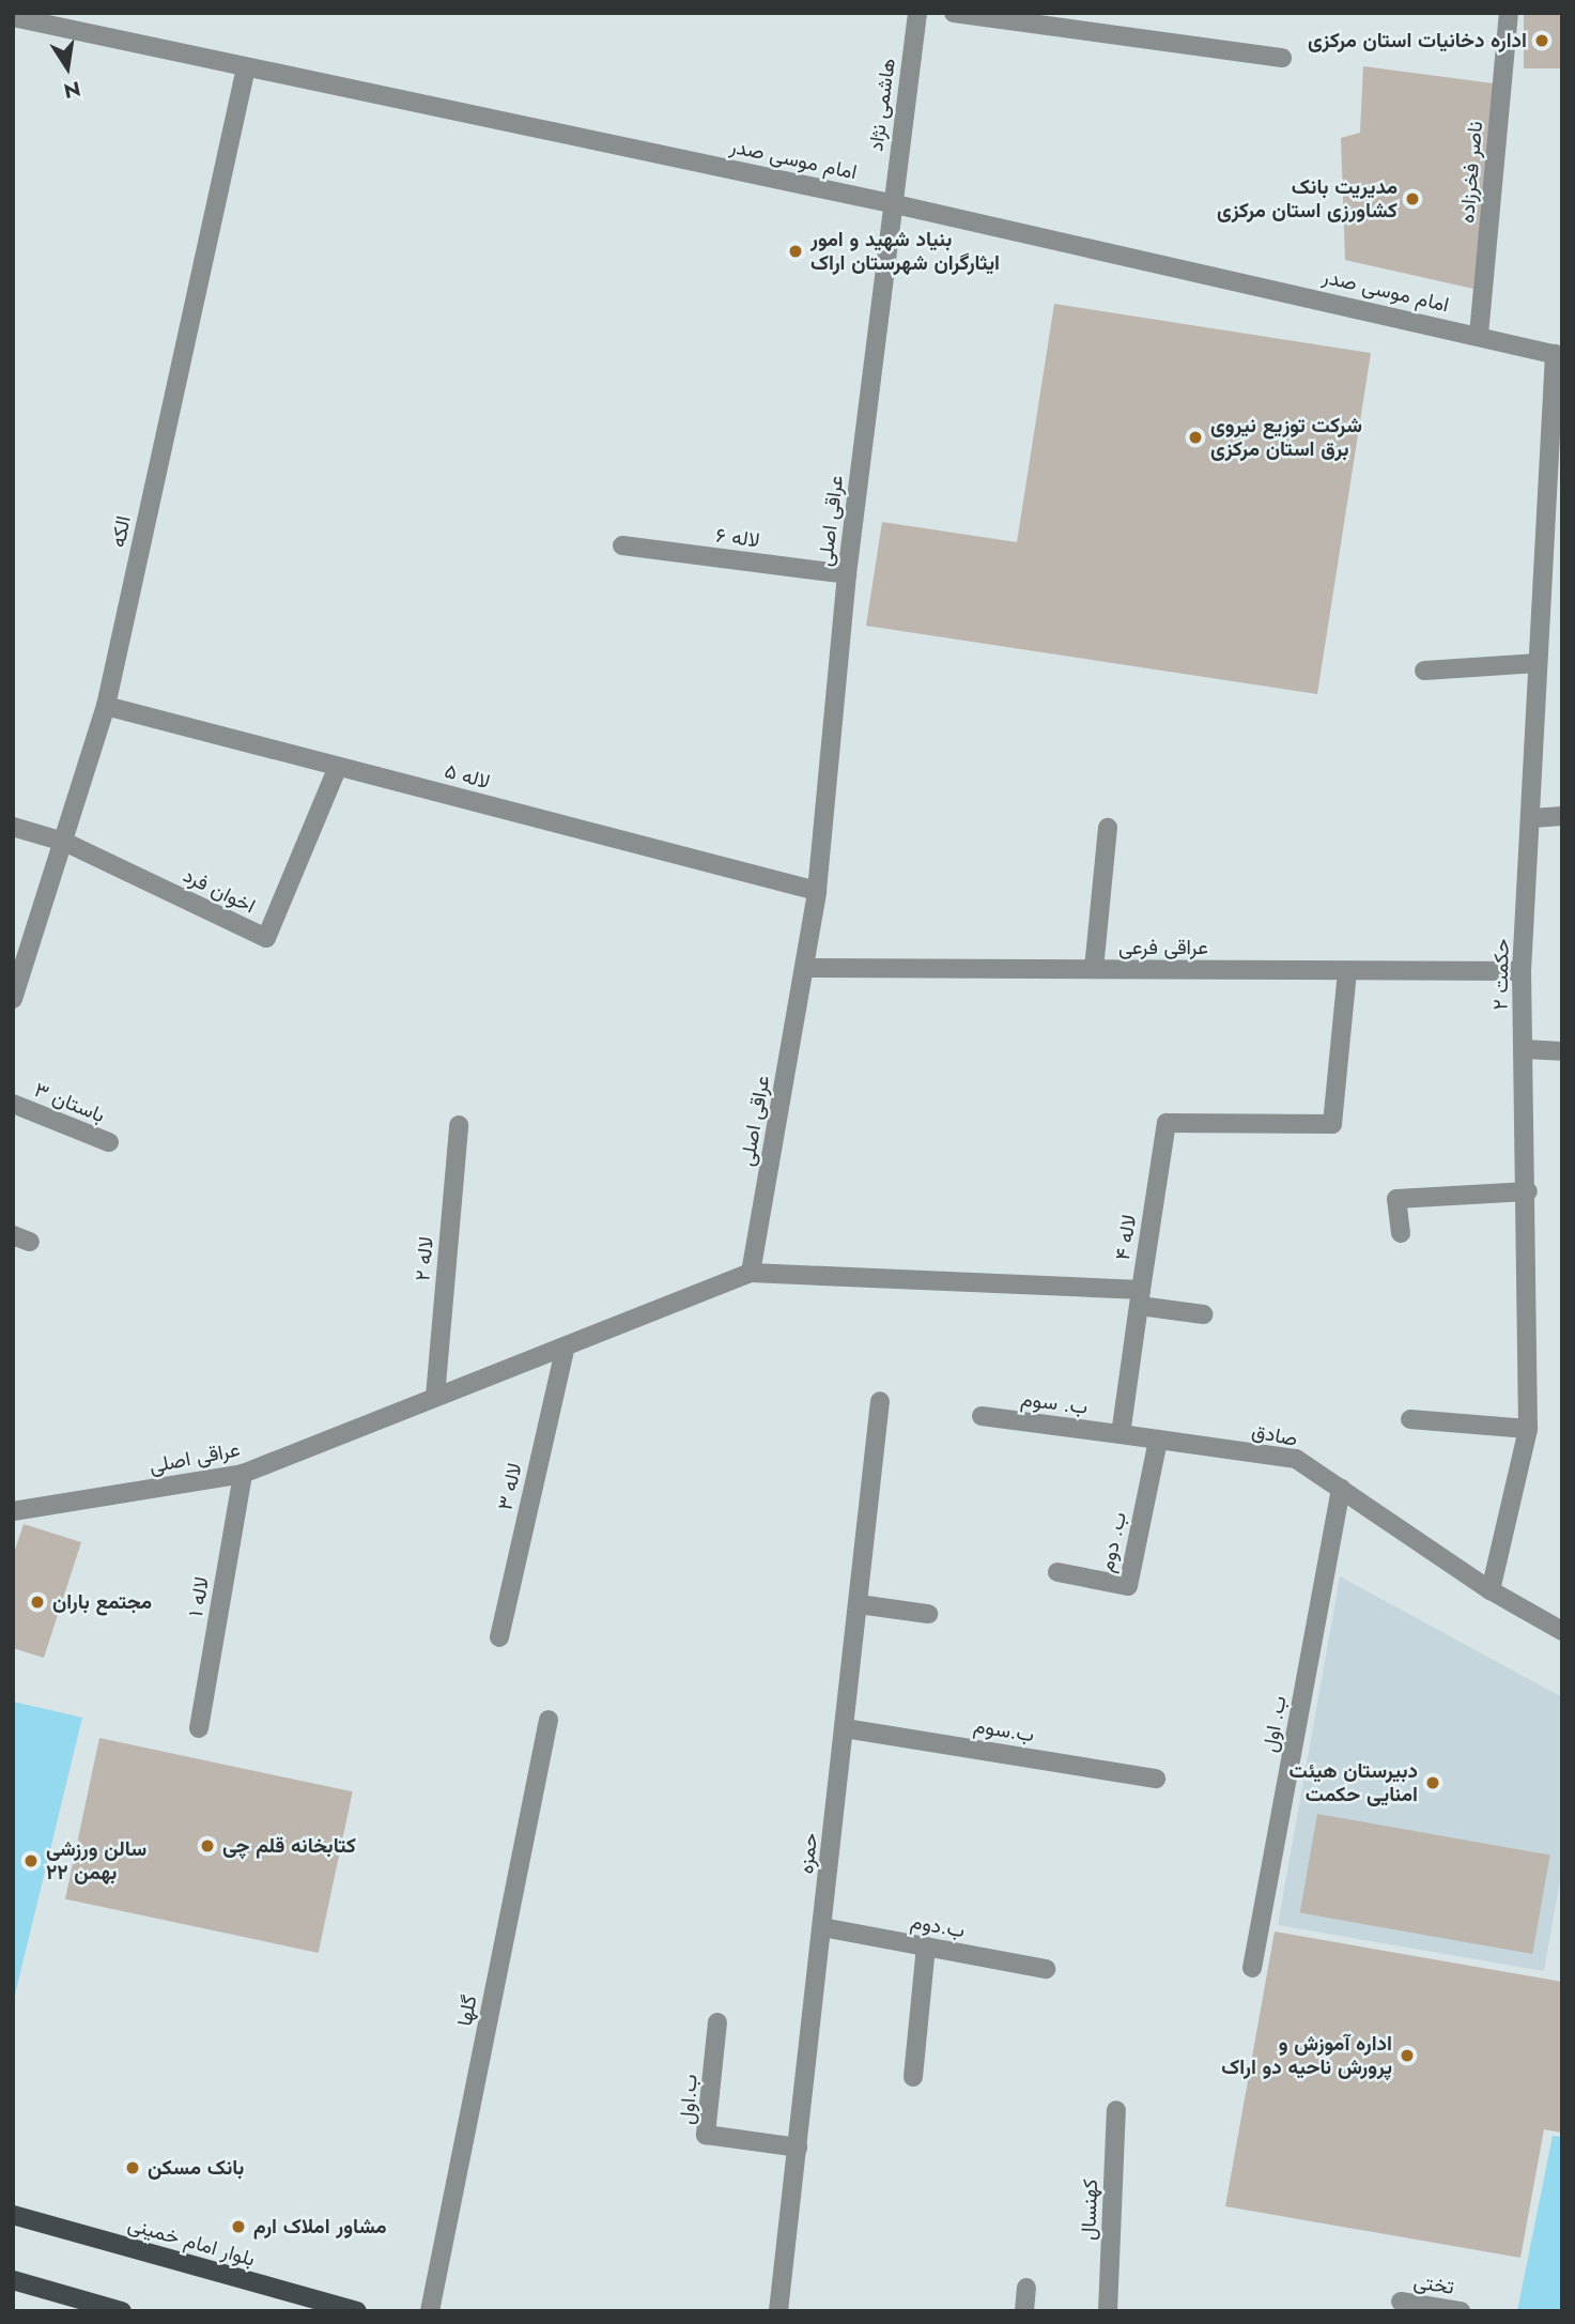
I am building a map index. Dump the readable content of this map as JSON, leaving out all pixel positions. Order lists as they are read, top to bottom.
{
  "streets": {
    "main road": ["بلوار امام خمینی"],
    "street": [
      "هاشمی نژاد",
      "امام موسی صدر",
      "ناصر فخرزاده",
      "عراقی اصلی",
      "الکه",
      "لاله ۶",
      "لاله ۵",
      "اخوان فرد",
      "عراقی فرعی",
      "حکمت ۲",
      "باستان ۳",
      "لاله ۴",
      "لاله ۲",
      "ب. سوم",
      "صادق",
      "لاله ۳",
      "ب. دوم",
      "لاله ۱",
      "ب. اول",
      "ب.سوم",
      "حمزه",
      "ب.دوم",
      "گلها",
      "ب.اول",
      "کهنسال",
      "تختی"
    ]
  },
  "crossings": [
    ["هاشمی نژاد", "امام موسی صدر"],
    ["هاشمی نژاد", "عراقی اصلی"],
    ["امام موسی صدر", "ناصر فخرزاده"],
    ["امام موسی صدر", "عراقی اصلی"],
    ["امام موسی صدر", "الکه"],
    ["امام موسی صدر", "حکمت ۲"],
    ["عراقی اصلی", "لاله ۶"],
    ["عراقی اصلی", "لاله ۵"],
    ["عراقی اصلی", "عراقی فرعی"],
    ["عراقی اصلی", "لاله ۴"],
    ["عراقی اصلی", "لاله ۲"],
    ["عراقی اصلی", "لاله ۳"],
    ["عراقی اصلی", "لاله ۱"],
    ["الکه", "لاله ۵"],
    ["الکه", "اخوان فرد"],
    ["لاله ۵", "اخوان فرد"],
    ["عراقی فرعی", "حکمت ۲"],
    ["عراقی فرعی", "لاله ۴"],
    ["حکمت ۲", "صادق"],
    ["ب. سوم", "صادق"],
    ["صادق", "ب. دوم"],
    ["صادق", "ب. اول"],
    ["ب.سوم", "حمزه"],
    ["حمزه", "ب.دوم"],
    ["حمزه", "ب.اول"]
  ],
  "places": [
    "اداره دخانیات استان مرکزی",
    "مدیریت بانک کشاورزی استان مرکزی",
    "بنیاد شهید و امور ایثارگران شهرستان اراک",
    "شرکت توزیع نیروی برق استان مرکزی",
    "مجتمع باران",
    "دبیرستان هیئت امنایی حکمت",
    "کتابخانه قلم چی",
    "سالن ورزشی ۲۲ بهمن",
    "اداره آموزش و پرورش ناحیه دو اراک",
    "بانک مسکن",
    "مشاور املاک ارم"
  ],
  "north": "bottom"
}
